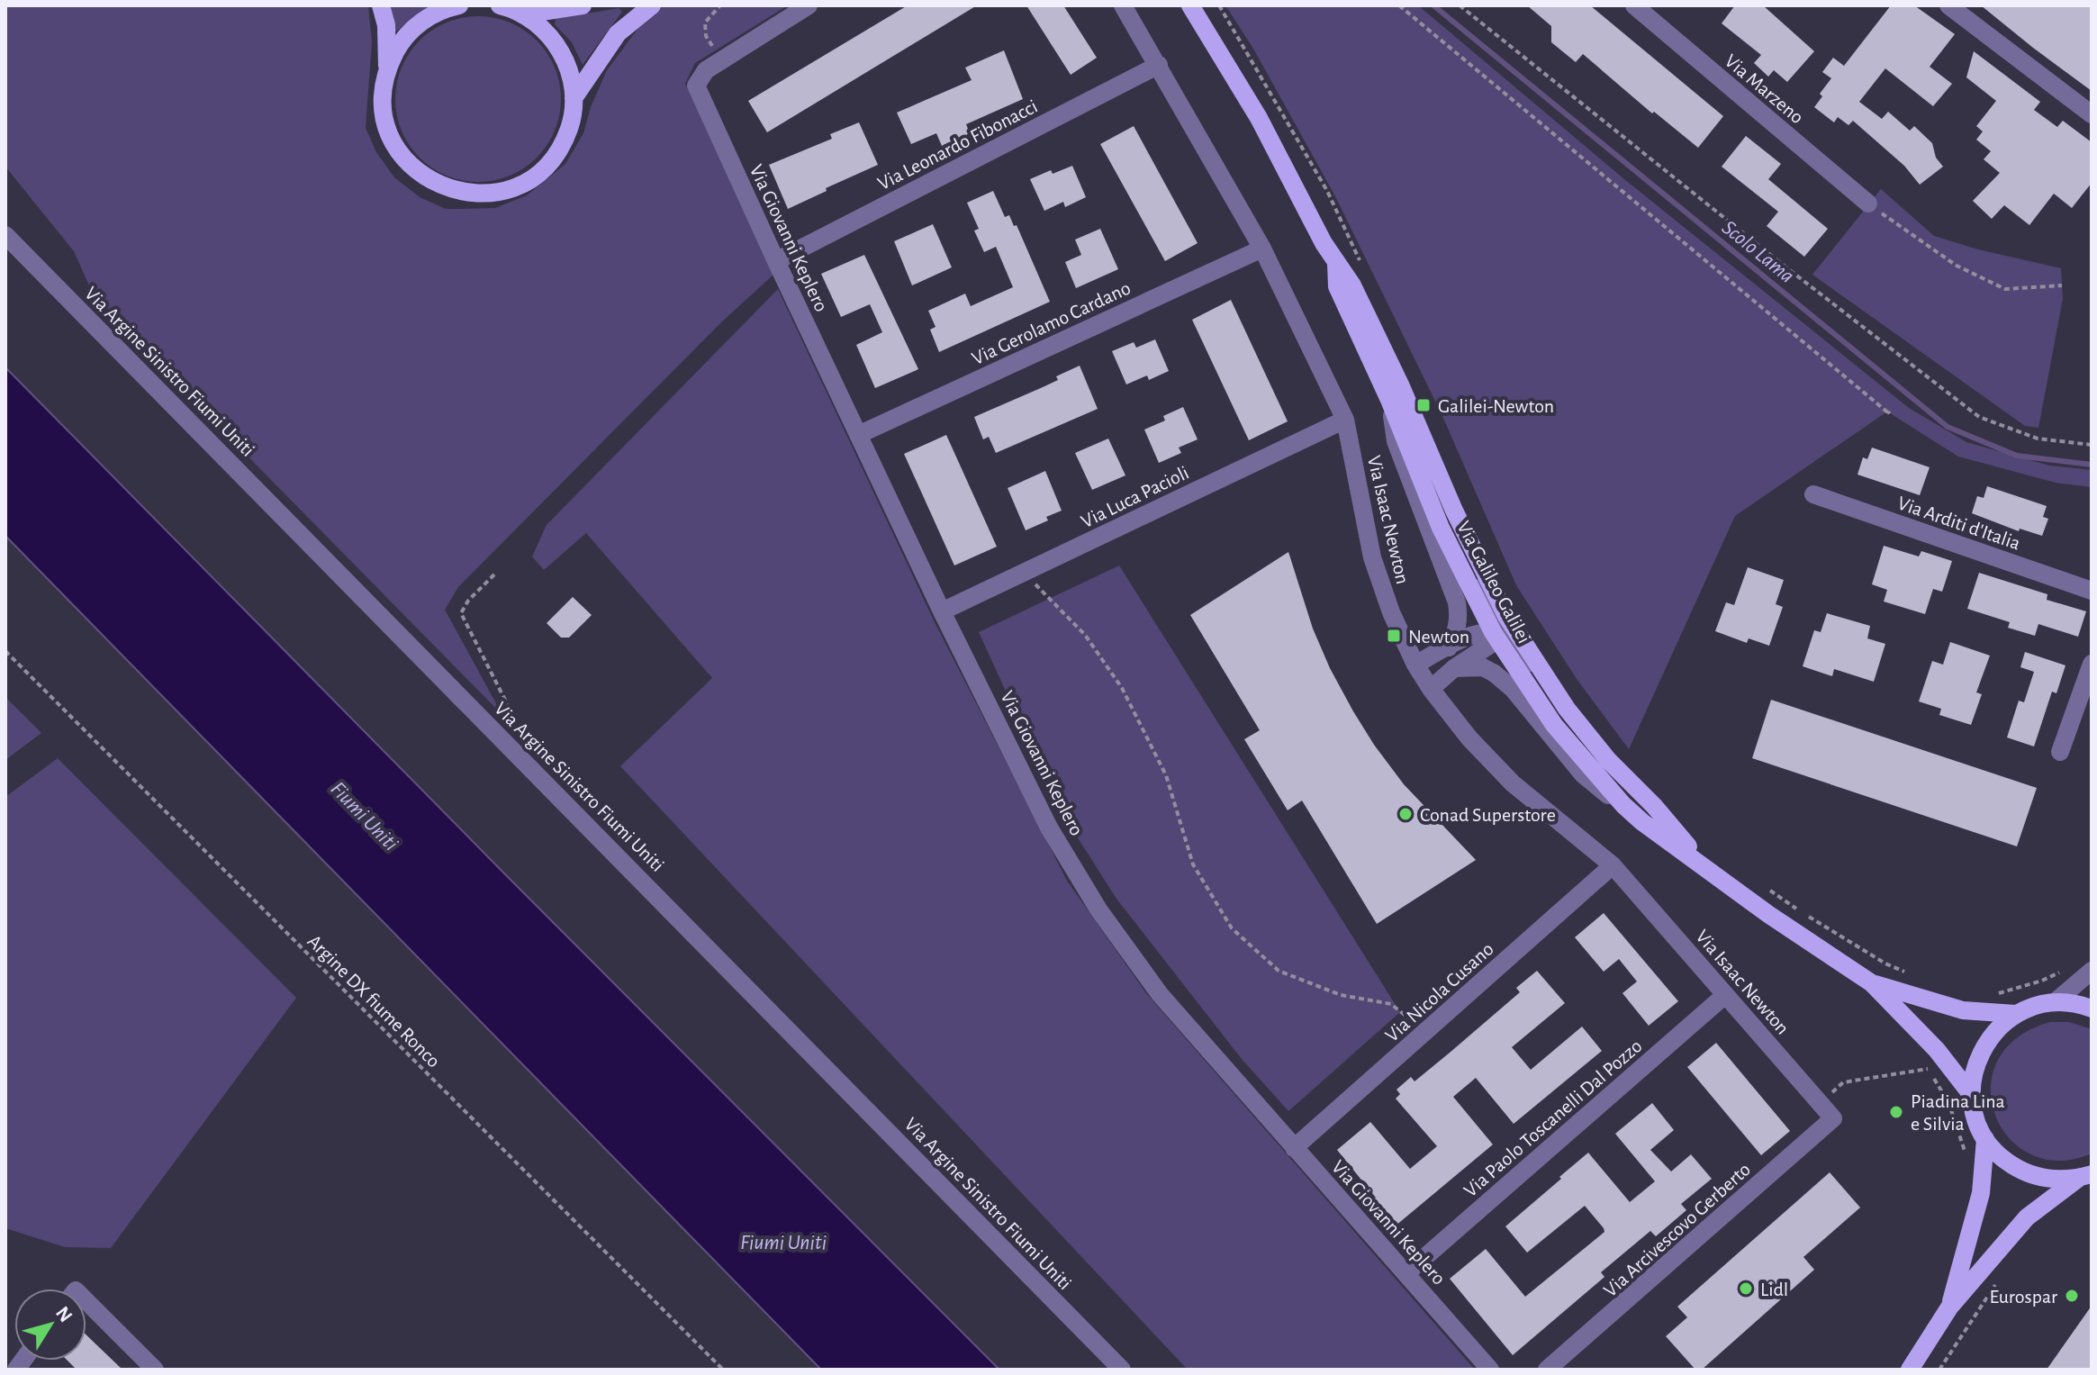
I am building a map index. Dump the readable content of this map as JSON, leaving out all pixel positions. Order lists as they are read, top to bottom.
{
  "streets": {
    "main road": ["Via Galileo Galilei"],
    "street": [
      "Via Marzeno",
      "Via Leonardo Fibonacci",
      "Via Giovanni Keplero",
      "Via Gerolamo Cardano",
      "Via Argine Sinistro Fiumi Uniti",
      "Via Luca Pacioli",
      "Via Isaac Newton",
      "Via Arditi d'Italia",
      "Via Nicola Cusano",
      "Via Paolo Toscanelli Dal Pozzo",
      "Via Arcivescovo Gerberto"
    ],
    "path": ["Argine DX fiume Ronco"]
  },
  "crossings": [
    ["Via Leonardo Fibonacci", "Via Giovanni Keplero"],
    ["Via Leonardo Fibonacci", "Via Isaac Newton"],
    ["Via Giovanni Keplero", "Via Gerolamo Cardano"],
    ["Via Giovanni Keplero", "Via Luca Pacioli"],
    ["Via Giovanni Keplero", "Via Nicola Cusano"],
    ["Via Giovanni Keplero", "Via Paolo Toscanelli Dal Pozzo"],
    ["Via Gerolamo Cardano", "Via Isaac Newton"],
    ["Via Luca Pacioli", "Via Isaac Newton"],
    ["Via Isaac Newton", "Via Nicola Cusano"],
    ["Via Isaac Newton", "Via Paolo Toscanelli Dal Pozzo"],
    ["Via Isaac Newton", "Via Arcivescovo Gerberto"]
  ],
  "water": ["Scolo Lama", "Fiumi Uniti"],
  "places": {
    "transit": ["Galilei-Newton", "Newton"],
    "other": [
      "Conad Superstore",
      "Piadina Lina e Silvia",
      "Lidl",
      "Eurospar"
    ]
  },
  "north": "top right"
}
